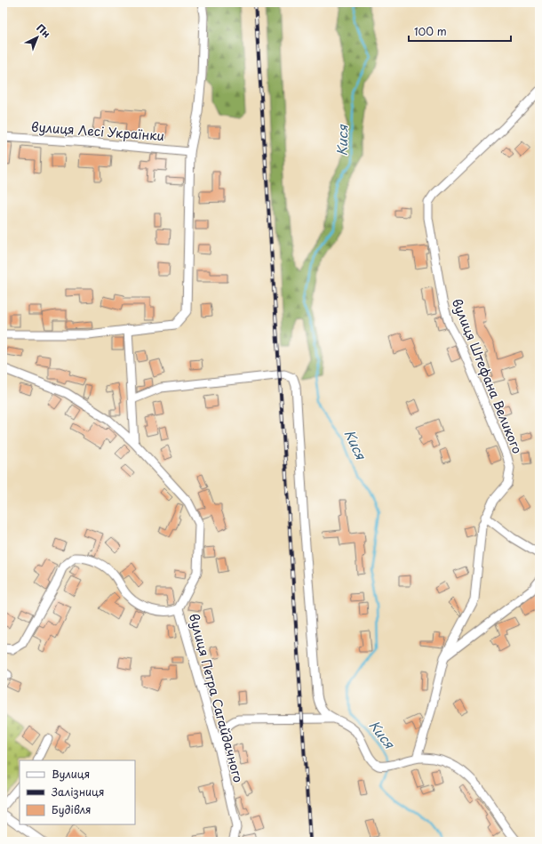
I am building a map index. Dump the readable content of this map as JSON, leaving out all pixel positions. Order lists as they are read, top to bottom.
{
  "streets": {
    "street": ["вулиця Лесі Українки", "вулиця Штефана Великого", "вулиця Петра Сагайдачного"]
  },
  "water": ["Кися"],
  "legend": ["Вулиця", "Залізниця", "Будівля"],
  "scale_bar": "100 m",
  "north": "top right"
}
